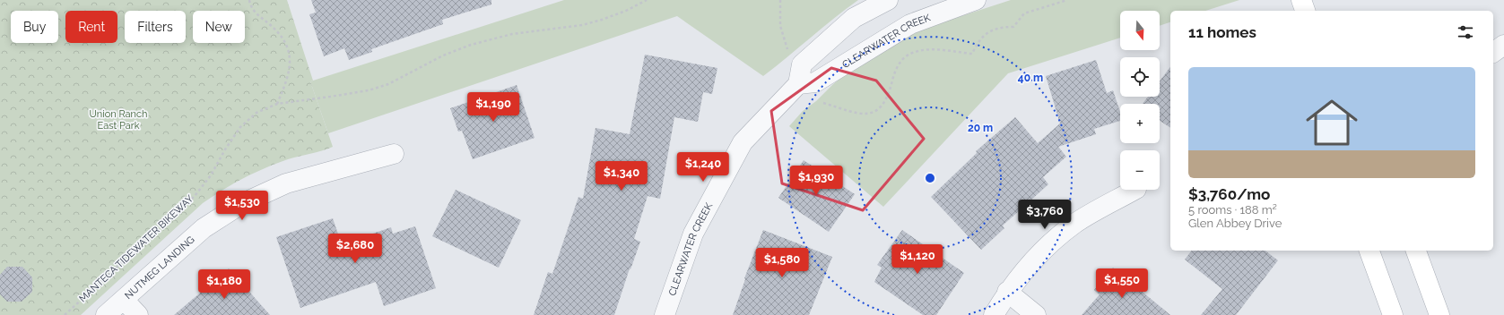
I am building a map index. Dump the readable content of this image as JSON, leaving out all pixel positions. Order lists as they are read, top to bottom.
{
  "streets": {
    "street": ["CLEARWATER CREEK", "NUTMEG LANDING"],
    "path": ["MANTECA TIDEWATER BIKEWAY"]
  },
  "parks": ["Union Ranch East Park"],
  "north": "bottom",
  "page": {
    "map_buttons": ["+", "−"],
    "chip": [
      "Buy",
      "Rent",
      "Filters",
      "New"
    ],
    "heading": "11 homes",
    "list": [
      {
        "name": "$3,760/mo",
        "note": "5 rooms · 188 m² · Glen Abbey Drive"
      }
    ],
    "price": [
      "$1,190",
      "$1,240",
      "$1,340",
      "$1,930",
      "$1,530",
      "$3,760",
      "$2,680",
      "$1,120",
      "$1,580",
      "$1,550",
      "$1,180"
    ]
  },
  "rings": ["40 m", "20 m"]
}
